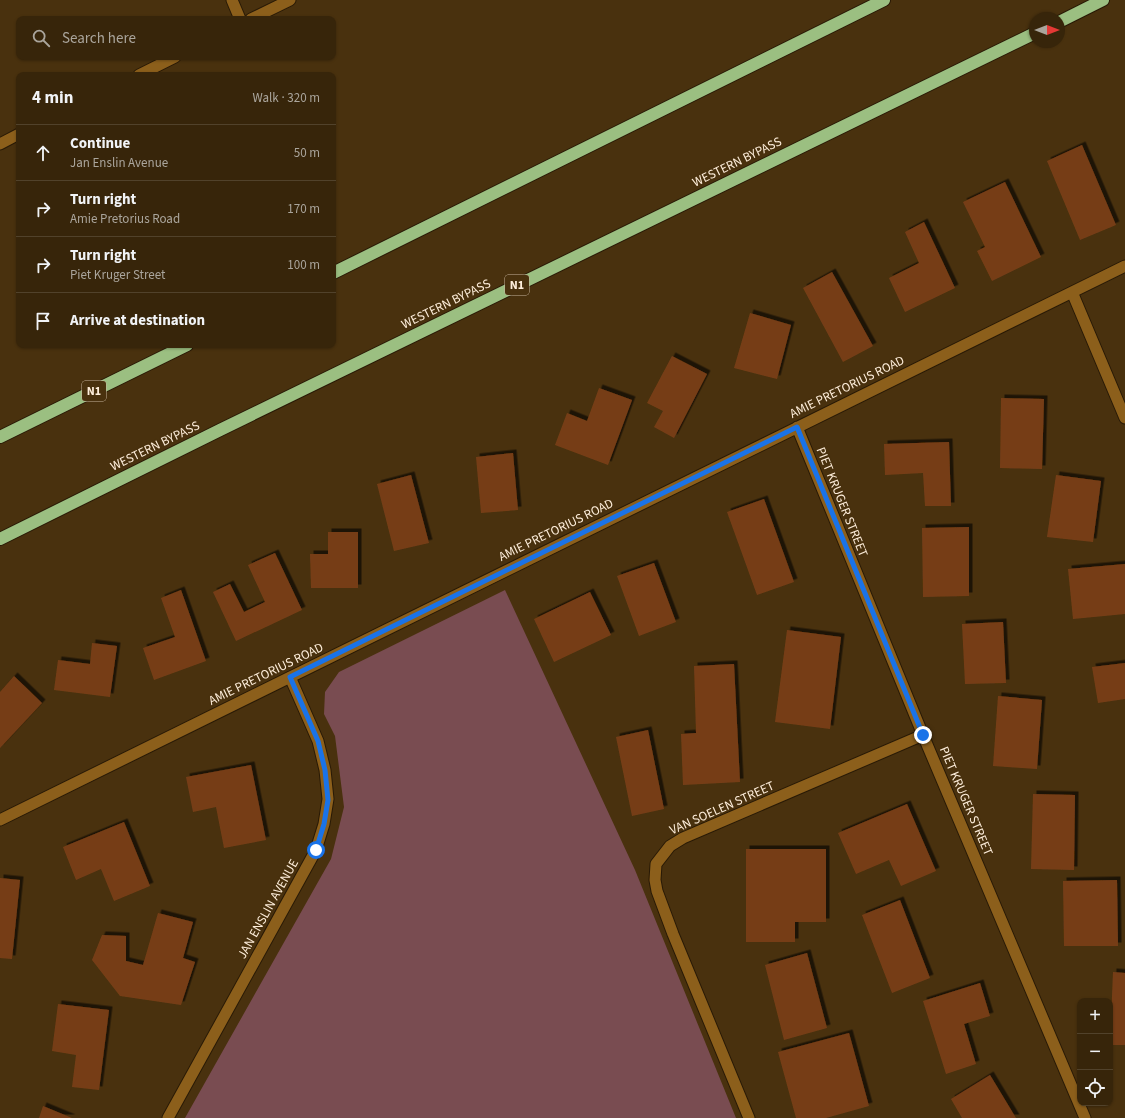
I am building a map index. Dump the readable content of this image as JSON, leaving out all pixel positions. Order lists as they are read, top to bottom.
{
  "streets": {
    "highway": ["WESTERN BYPASS", "N1"],
    "street": [
      "AMIE PRETORIUS ROAD",
      "PIET KRUGER STREET",
      "VAN SOELEN STREET",
      "JAN ENSLIN AVENUE"
    ]
  },
  "crossings": [
    ["AMIE PRETORIUS ROAD", "PIET KRUGER STREET"],
    ["AMIE PRETORIUS ROAD", "JAN ENSLIN AVENUE"],
    ["PIET KRUGER STREET", "VAN SOELEN STREET"]
  ],
  "north": "right",
  "page": {
    "search": "Search here",
    "heading": ["4 min", "Walk · 320 m"],
    "list": [
      ["Continue", "Jan Enslin Avenue", "50 m"],
      ["Turn right", "Amie Pretorius Road", "170 m"],
      ["Turn right", "Piet Kruger Street", "100 m"],
      "Arrive at destination"
    ],
    "map_buttons": ["+", "−"]
  }
}
